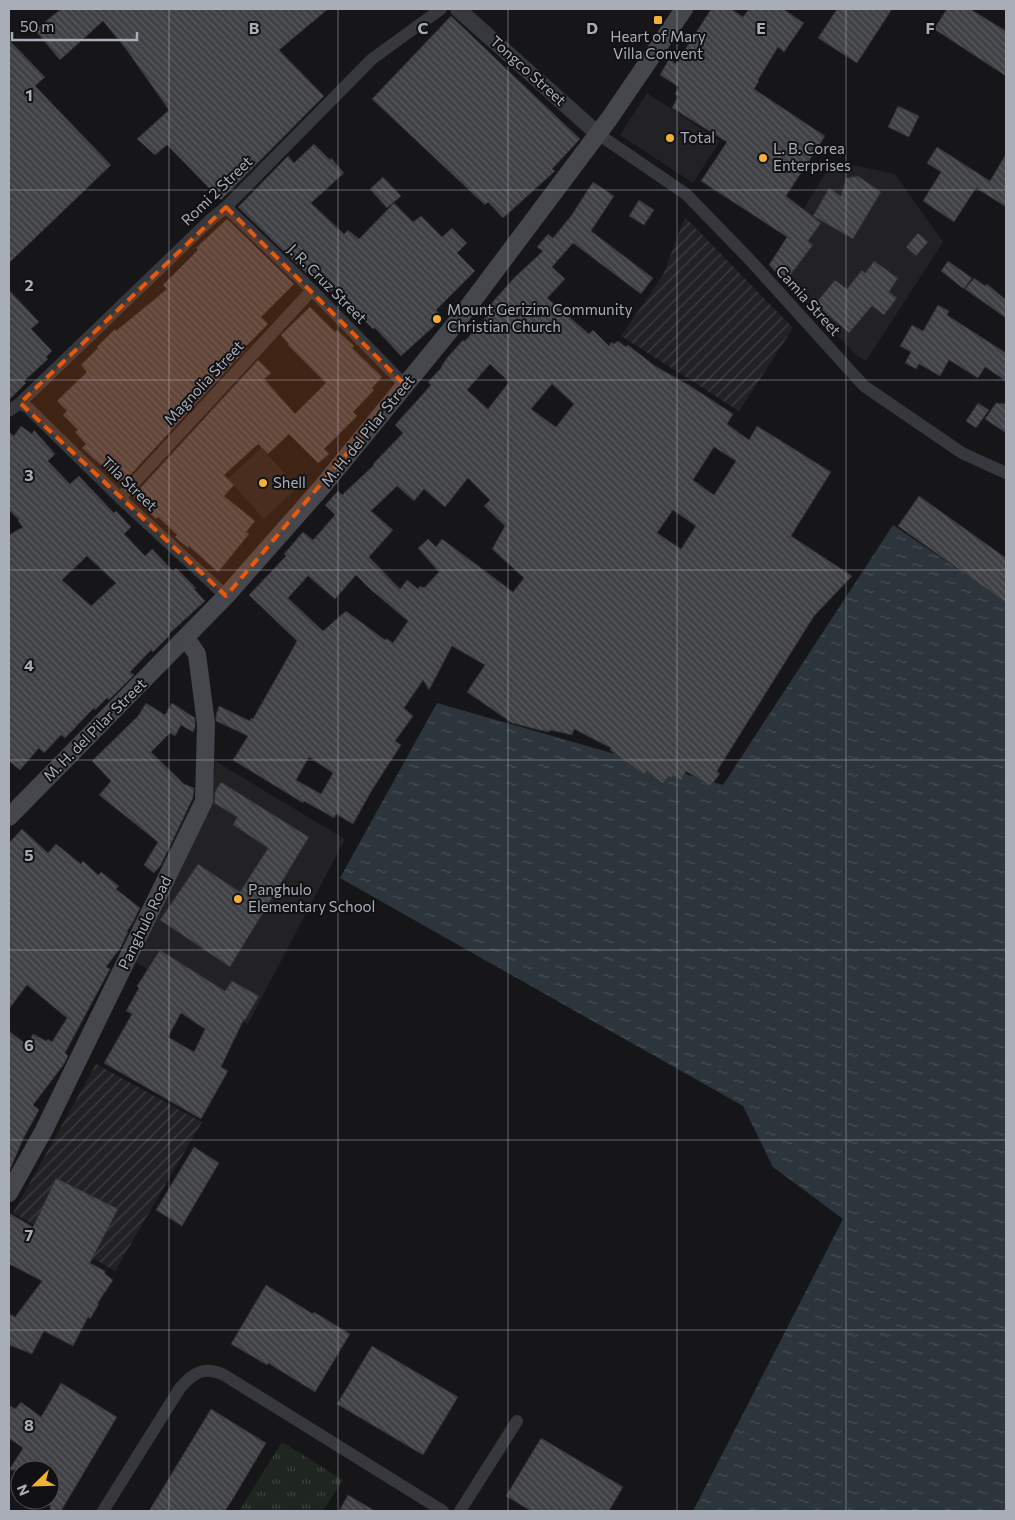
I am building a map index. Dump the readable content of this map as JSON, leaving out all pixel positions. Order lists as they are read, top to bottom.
{
  "streets": {
    "main road": ["M. H. del Pilar Street", "Panghulo Road"],
    "street": [
      "Tongco Street",
      "Romi 2 Street",
      "J. R. Cruz Street",
      "Camia Street",
      "Magnolia Street",
      "Tila Street"
    ]
  },
  "crossings": [
    ["Tongco Street", "Camia Street"],
    ["Tongco Street", "M. H. del Pilar Street"],
    ["Romi 2 Street", "J. R. Cruz Street"],
    ["Romi 2 Street", "Tila Street"],
    ["J. R. Cruz Street", "Magnolia Street"],
    ["J. R. Cruz Street", "M. H. del Pilar Street"],
    ["Camia Street", "M. H. del Pilar Street"],
    ["Magnolia Street", "Tila Street"],
    ["M. H. del Pilar Street", "Tila Street"],
    ["M. H. del Pilar Street", "Panghulo Road"]
  ],
  "places": {
    "transit": ["Heart of Mary Villa Convent"],
    "other": [
      "Total",
      "L. B. Corea Enterprises",
      "Mount Gerizim Community Christian Church",
      "Shell",
      "Panghulo Elementary School"
    ]
  },
  "scale_bar": "50 m",
  "north": "bottom left",
  "grid": {
    "columns": [
      "B",
      "C",
      "D",
      "E",
      "F"
    ],
    "rows": [
      "1",
      "2",
      "3",
      "4",
      "5",
      "6",
      "7",
      "8"
    ]
  }
}
